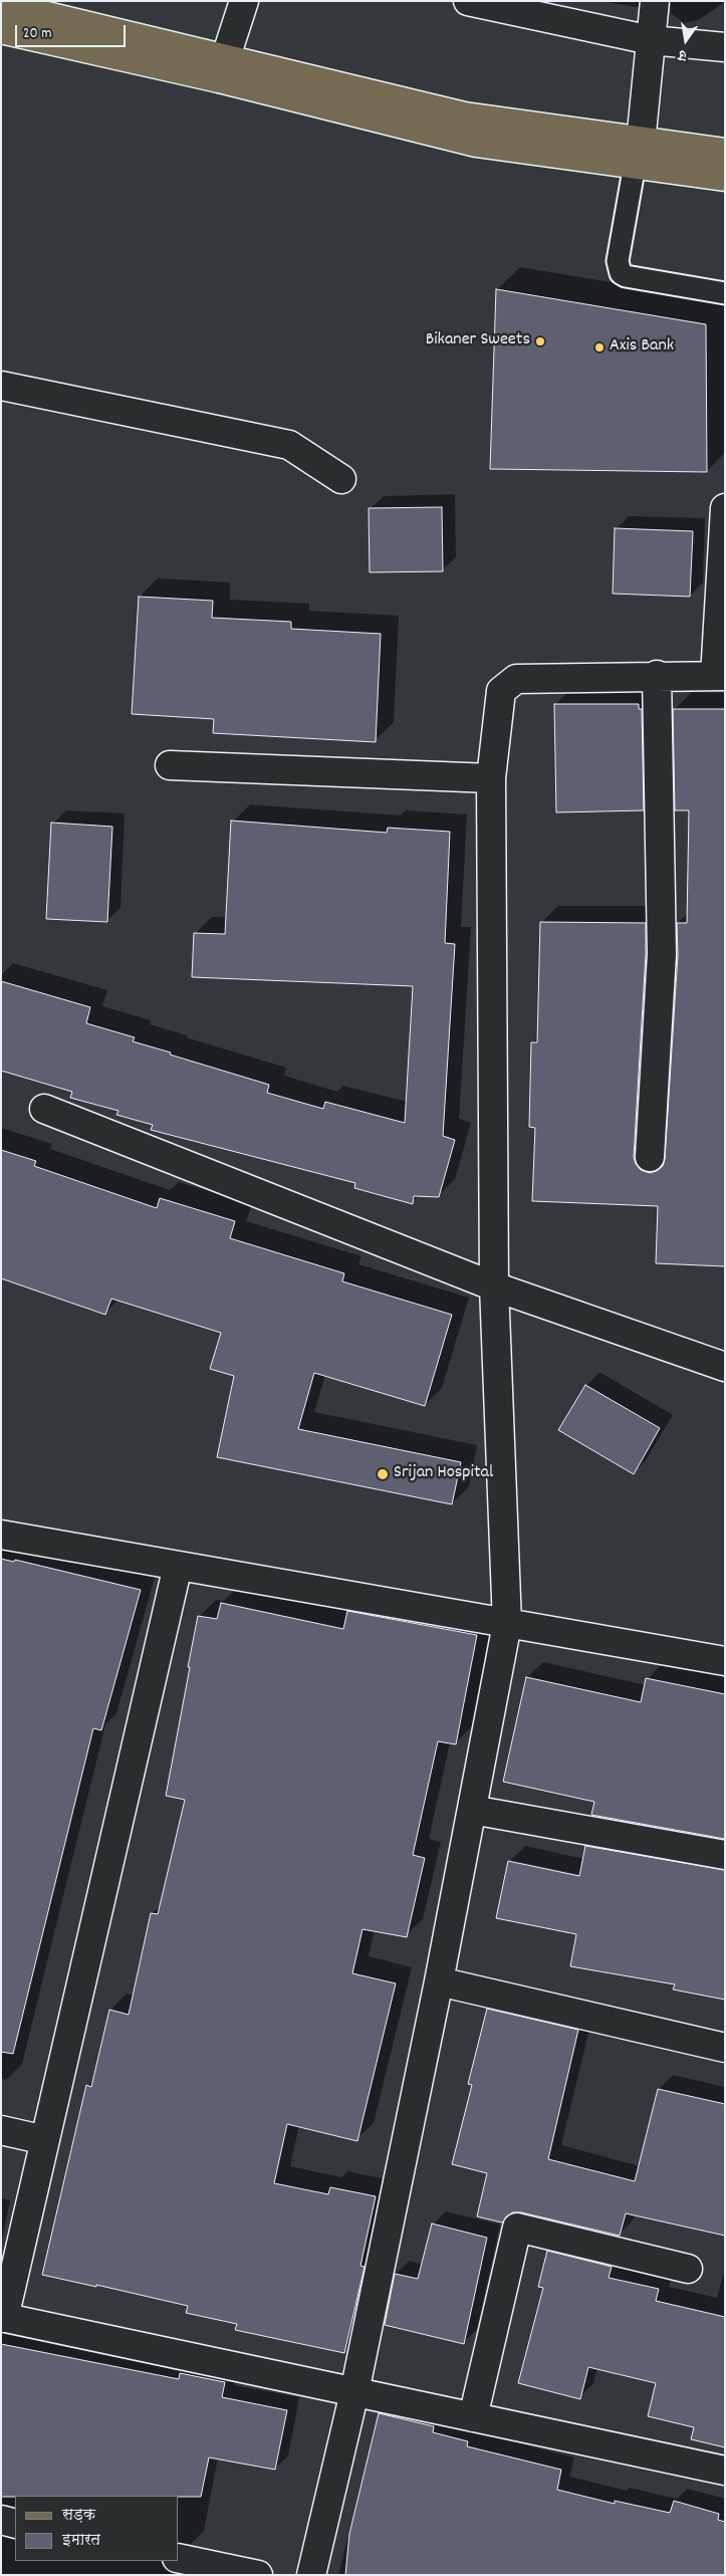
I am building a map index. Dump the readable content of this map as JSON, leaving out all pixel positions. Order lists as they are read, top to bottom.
{
  "places": ["Bikaner Sweets", "Axis Bank", "Srijan Hospital"],
  "legend": ["सड़क", "इमारत"],
  "scale_bar": "20 m",
  "north": "bottom"
}
